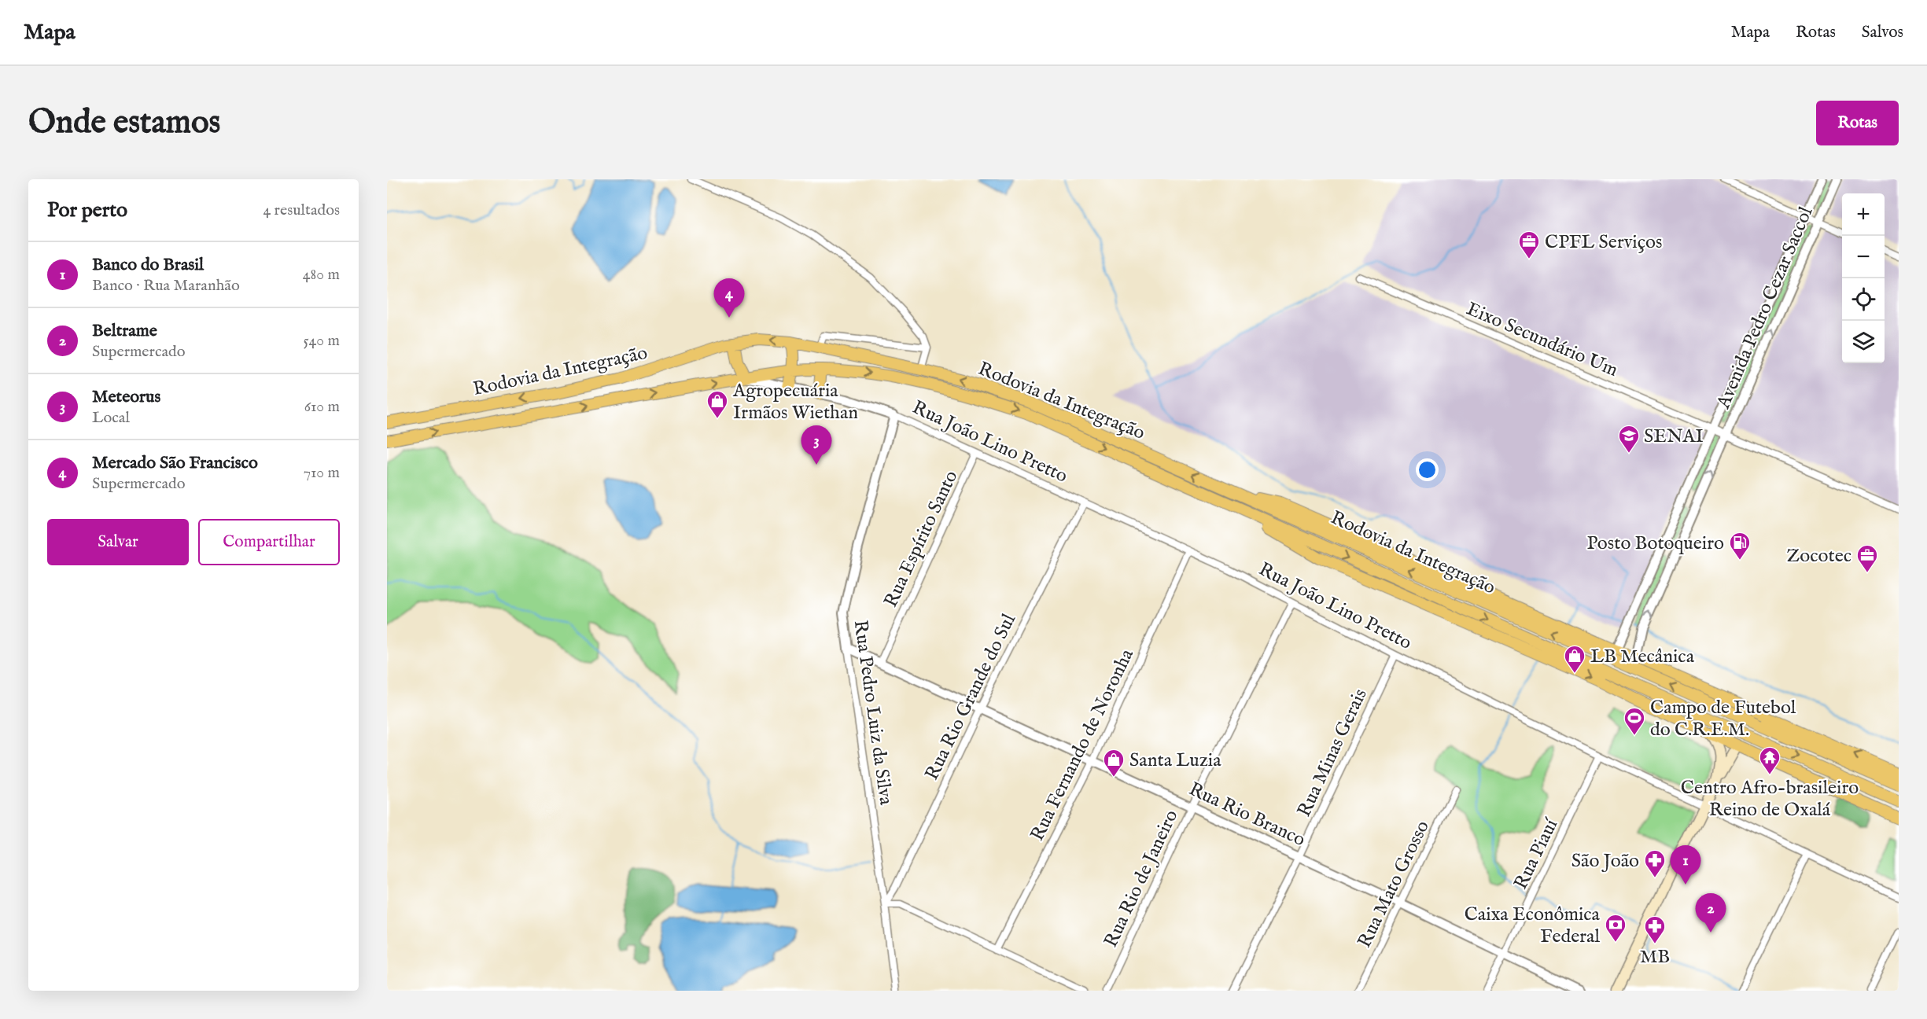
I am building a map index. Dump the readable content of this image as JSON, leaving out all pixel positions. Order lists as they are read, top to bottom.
{
  "streets": {
    "highway": ["Rodovia da Integração"],
    "street": [
      "Avenida Pedro Cezar Saccol",
      "Eixo Secundário Um",
      "Rua João Lino Pretto",
      "Rua Espírito Santo",
      "Rua Rio Grande do Sul",
      "Rua Pedro Luiz da Silva",
      "Rua Fernando de Noronha",
      "Rua Minas Gerais",
      "Rua Rio Branco",
      "Rua Piauí",
      "Rua Rio de Janeiro",
      "Rua Mato Grosso"
    ]
  },
  "crossings": [
    ["Avenida Pedro Cezar Saccol", "Eixo Secundário Um"],
    ["Avenida Pedro Cezar Saccol", "Rodovia da Integração"],
    ["Rodovia da Integração", "Rua João Lino Pretto"],
    ["Rua João Lino Pretto", "Rua Espírito Santo"],
    ["Rua João Lino Pretto", "Rua Rio Grande do Sul"],
    ["Rua João Lino Pretto", "Rua Pedro Luiz da Silva"],
    ["Rua João Lino Pretto", "Rua Fernando de Noronha"],
    ["Rua João Lino Pretto", "Rua Minas Gerais"],
    ["Rua João Lino Pretto", "Rua Piauí"],
    ["Rua João Lino Pretto", "Rua Rio de Janeiro"],
    ["Rua Espírito Santo", "Rua Rio Branco"],
    ["Rua Rio Grande do Sul", "Rua Pedro Luiz da Silva"],
    ["Rua Rio Grande do Sul", "Rua Rio Branco"],
    ["Rua Pedro Luiz da Silva", "Rua Rio Branco"],
    ["Rua Fernando de Noronha", "Rua Rio Branco"],
    ["Rua Minas Gerais", "Rua Rio Branco"],
    ["Rua Rio Branco", "Rua Piauí"],
    ["Rua Rio Branco", "Rua Rio de Janeiro"],
    ["Rua Rio Branco", "Rua Mato Grosso"]
  ],
  "places": {
    "office": ["CPFL Serviços", "Zocotec"],
    "shop": ["Agropecuária Irmãos Wiethan", "LB Mecânica", "Santa Luzia"],
    "school or university": ["SENAI"],
    "fuel station": ["Posto Botoqueiro"],
    "sports": ["Campo de Futebol do C.R.E.M."],
    "temple": ["Centro Afro-brasileiro Reino de Oxalá"],
    "pharmacy": ["São João", "MB"],
    "bank": ["Caixa Econômica Federal"]
  },
  "page": {
    "header": "Mapa",
    "nav": ["Mapa", "Rotas", "Salvos"],
    "buttons": [
      "Rotas",
      ["Salvar", "Compartilhar"]
    ],
    "title": "Onde estamos",
    "heading": ["Por perto", "4 resultados"],
    "map_buttons": ["+", "−"],
    "list": [
      {
        "mark": "1",
        "name": "Banco do Brasil",
        "note": "Banco · Rua Maranhão",
        "value": "480 m"
      },
      {
        "mark": "2",
        "name": "Beltrame",
        "note": "Supermercado",
        "value": "540 m"
      },
      {
        "mark": "3",
        "name": "Meteorus",
        "note": "Local",
        "value": "610 m"
      },
      {
        "mark": "4",
        "name": "Mercado São Francisco",
        "note": "Supermercado",
        "value": "710 m"
      }
    ],
    "pins": [
      "4",
      "3",
      "1",
      "2"
    ]
  }
}
